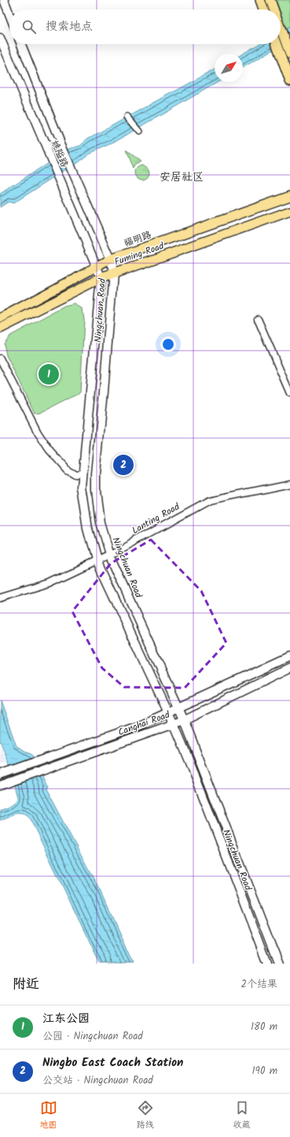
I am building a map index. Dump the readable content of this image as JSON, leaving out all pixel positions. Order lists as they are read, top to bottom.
{
  "streets": {
    "main road": [
      "姚隘路",
      "福明路",
      "Fuming Road",
      "Ningchuan Road",
      "Canghai Road"
    ],
    "street": ["Lanting Road"]
  },
  "crossings": [
    ["姚隘路", "福明路"],
    ["姚隘路", "Fuming Road"],
    ["姚隘路", "Ningchuan Road"],
    ["Fuming Road", "Ningchuan Road"],
    ["Ningchuan Road", "Lanting Road"],
    ["Ningchuan Road", "Canghai Road"]
  ],
  "districts": ["安居社区"],
  "north": "top right",
  "page": {
    "search": "搜索地点",
    "pins": ["1", "2"],
    "heading": ["附近", "2个结果"],
    "list": [
      {
        "mark": "1",
        "name": "江东公园",
        "note": "公园 · Ningchuan Road",
        "value": "180 m"
      },
      {
        "mark": "2",
        "name": "Ningbo East Coach Station",
        "note": "公交站 · Ningchuan Road",
        "value": "190 m"
      }
    ],
    "nav": ["地图", "路线", "收藏"]
  }
}
